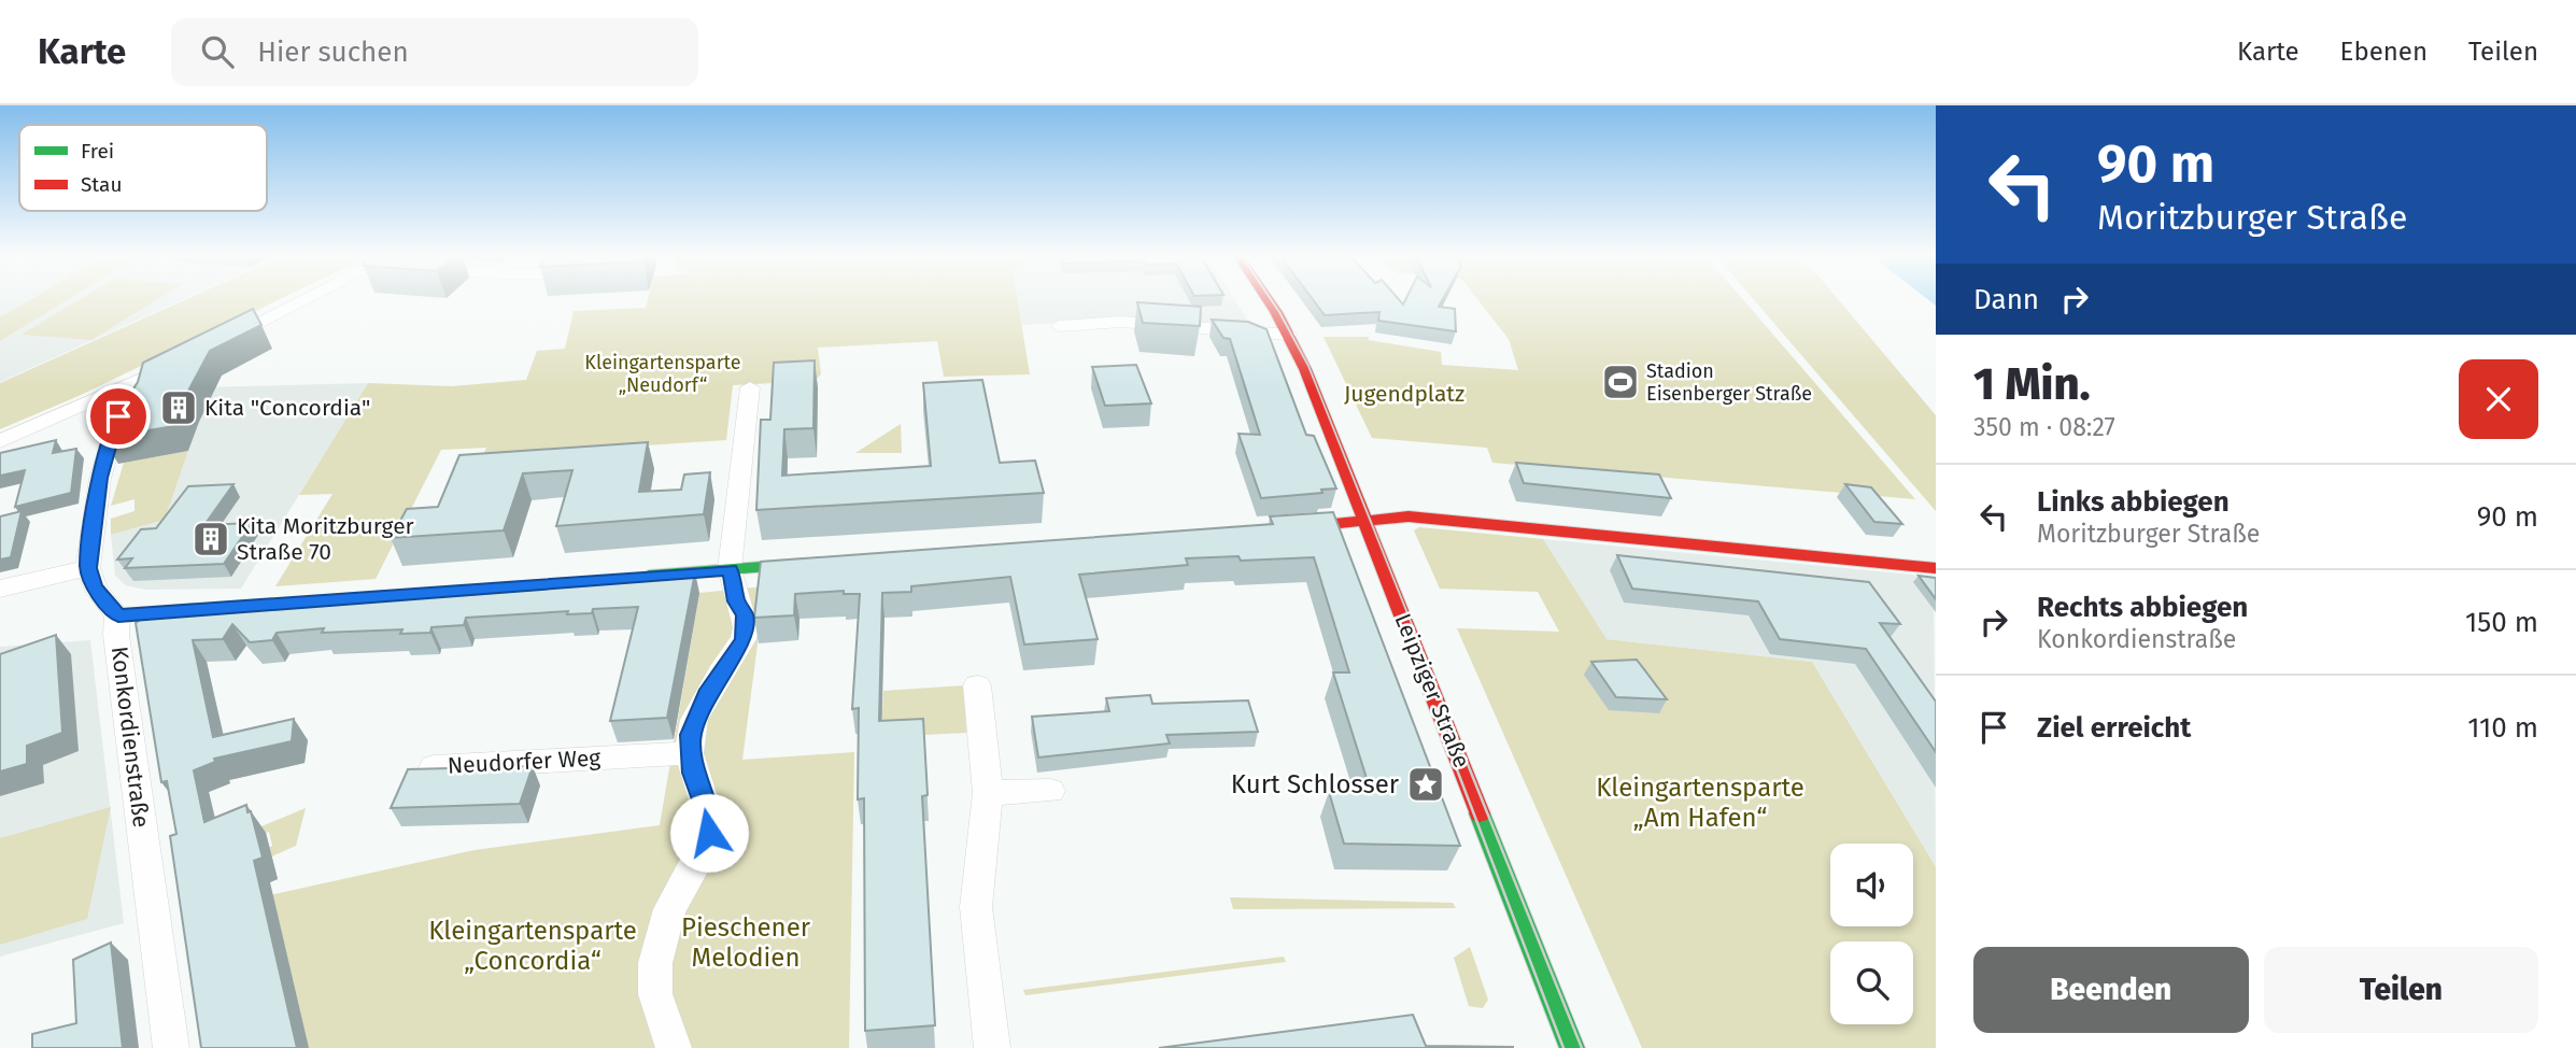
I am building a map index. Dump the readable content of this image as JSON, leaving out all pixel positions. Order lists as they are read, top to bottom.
{
  "streets": {
    "main road": ["Leipziger Straße"],
    "street": ["Konkordienstraße", "Neudorfer Weg"]
  },
  "parks": [
    "Kleingartensparte „Neudorf“",
    "Jugendplatz",
    "Kleingartensparte „Am Hafen“",
    "Pieschener Melodien",
    "Kleingartensparte „Concordia“"
  ],
  "places": {
    "sports": ["Stadion Eisenberger Straße"],
    "building": ["Kita \"Concordia\"", "Kita Moritzburger Straße 70"],
    "place": ["Kurt Schlosser"]
  },
  "legend": ["Frei", "Stau"],
  "page": {
    "header": "Karte",
    "search": "Hier suchen",
    "nav": ["Karte", "Ebenen", "Teilen"],
    "turn": ["90 m", "Moritzburger Straße"],
    "then": "Dann",
    "heading": ["1 Min.", "350 m · 08:27"],
    "list": [
      {
        "name": "Links abbiegen",
        "note": "Moritzburger Straße",
        "value": "90 m"
      },
      {
        "name": "Rechts abbiegen",
        "note": "Konkordienstraße",
        "value": "150 m"
      },
      {
        "name": "Ziel erreicht",
        "value": "110 m"
      }
    ],
    "buttons": ["Beenden", "Teilen"]
  }
}
